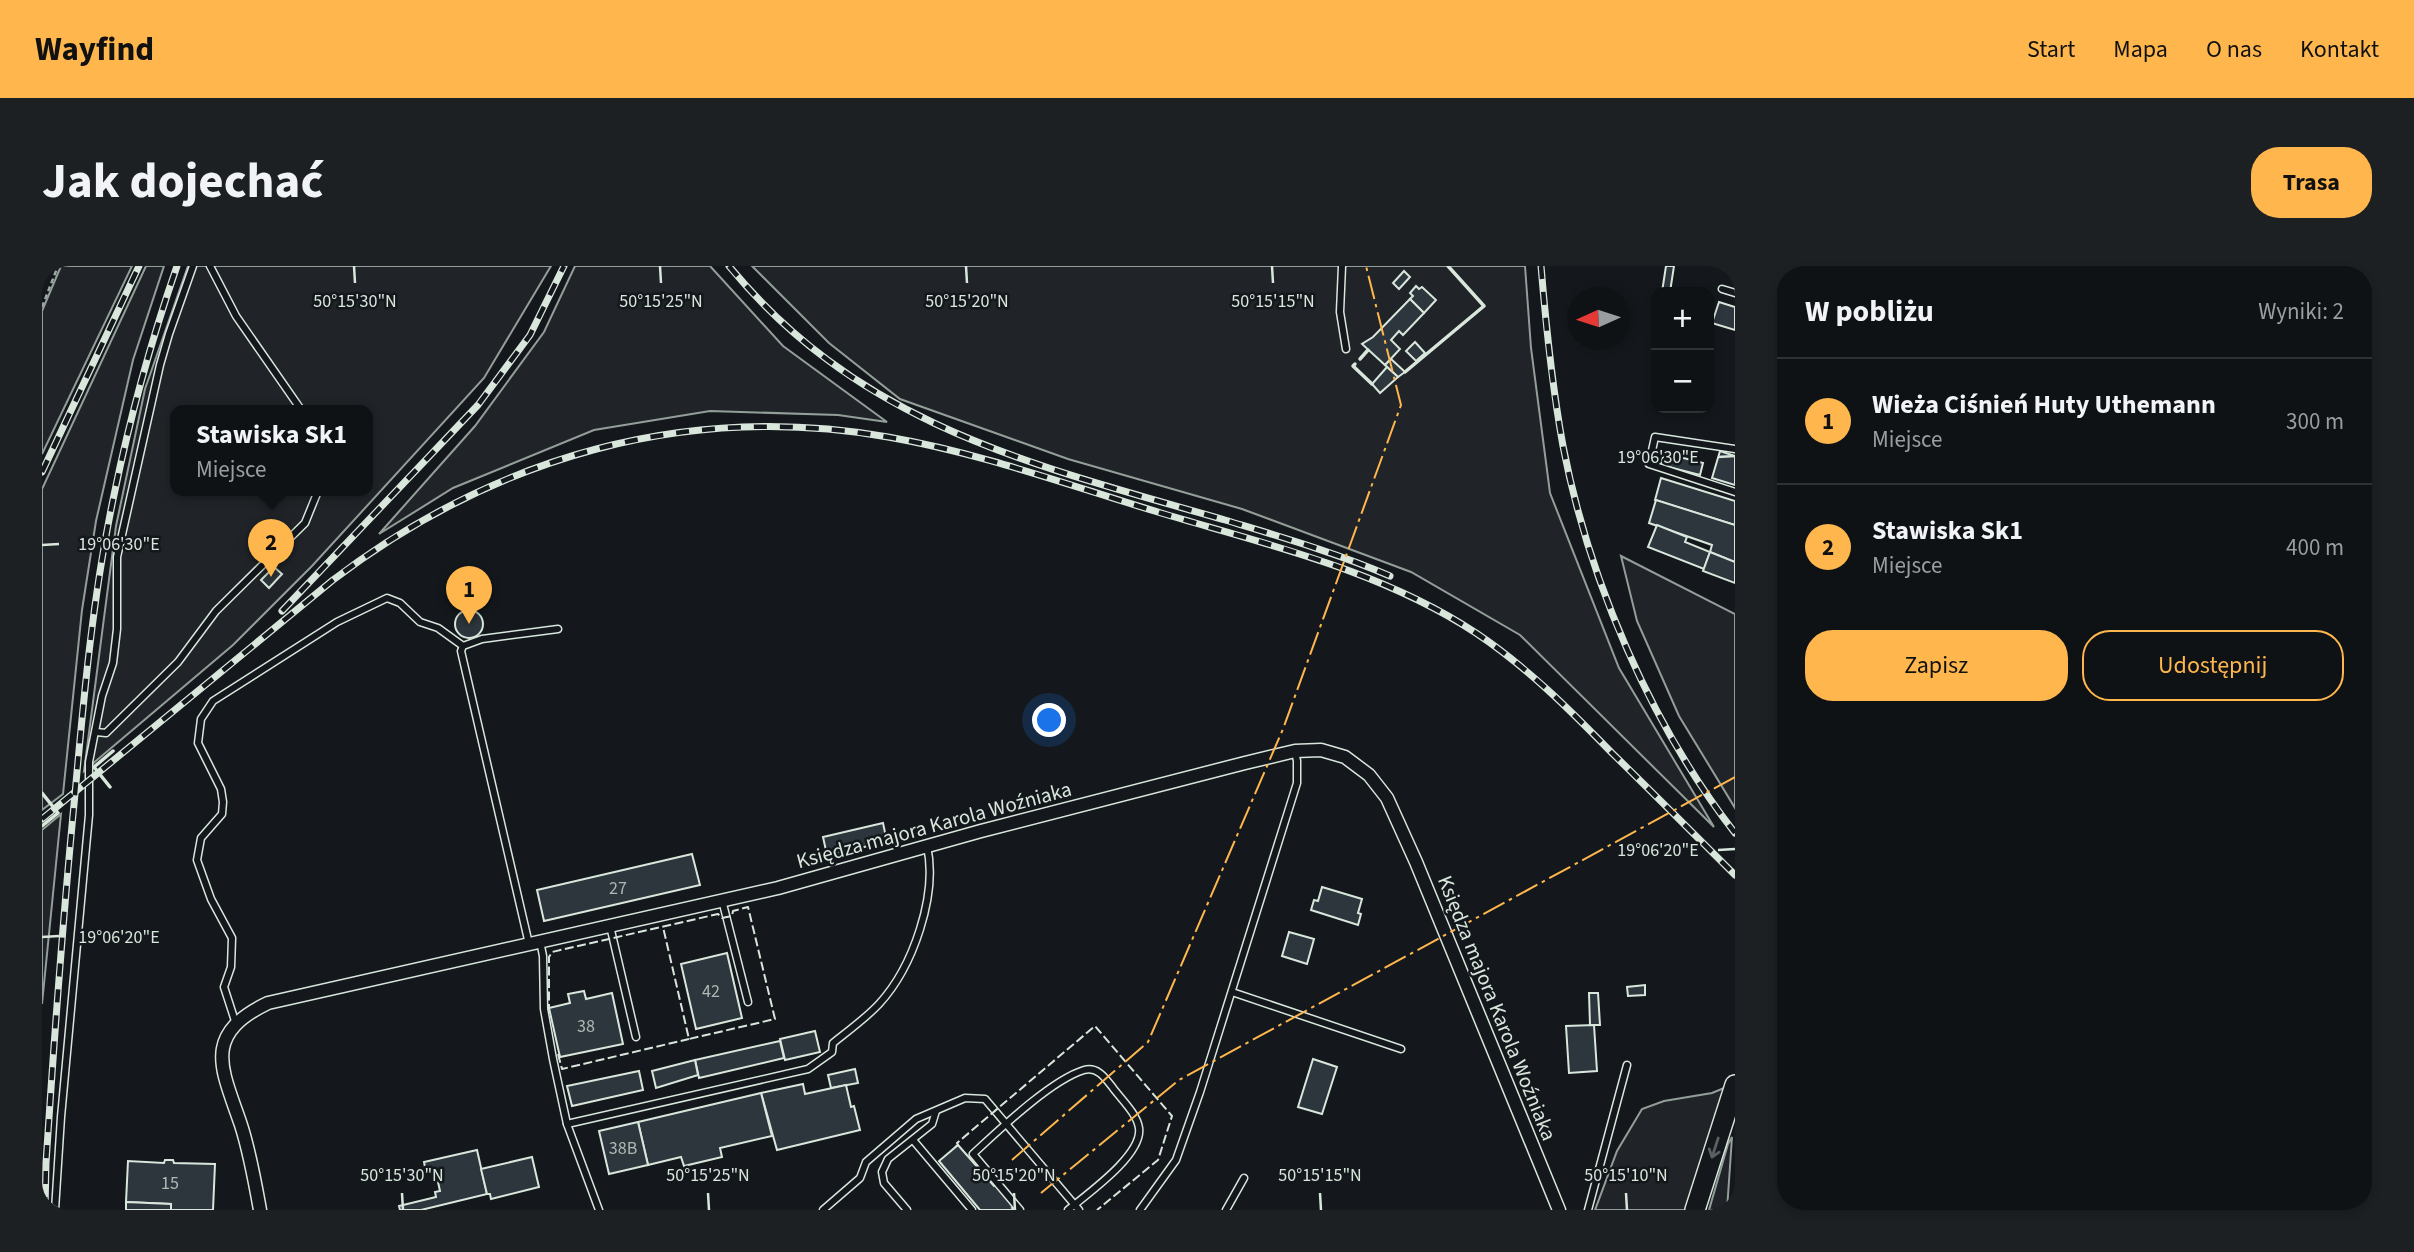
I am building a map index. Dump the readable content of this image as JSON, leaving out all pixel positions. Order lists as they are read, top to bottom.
{
  "streets": {
    "street": ["Księdza majora Karola Woźniaka"]
  },
  "house_numbers": [
    "27",
    "42",
    "38",
    "38B",
    "15"
  ],
  "north": "left",
  "page": {
    "header": "Wayfind",
    "nav": [
      "Start",
      "Mapa",
      "O nas",
      "Kontakt"
    ],
    "title": "Jak dojechać",
    "buttons": [
      "Trasa",
      ["Zapisz", "Udostępnij"]
    ],
    "heading": ["W pobliżu", "Wyniki: 2"],
    "map_buttons": ["+", "−"],
    "list": [
      {
        "mark": "1",
        "name": "Wieża Ciśnień Huty Uthemann",
        "note": "Miejsce",
        "value": "300 m"
      },
      {
        "mark": "2",
        "name": "Stawiska Sk1",
        "note": "Miejsce",
        "value": "400 m"
      }
    ],
    "popup": ["Stawiska Sk1", "Miejsce"],
    "pins": ["2", "1"]
  },
  "coordinates": [
    "50°15'30\"N",
    "50°15'25\"N",
    "50°15'20\"N",
    "50°15'15\"N",
    "19°06'30\"E",
    "19°06'20\"E",
    "50°15'10\"N"
  ]
}
